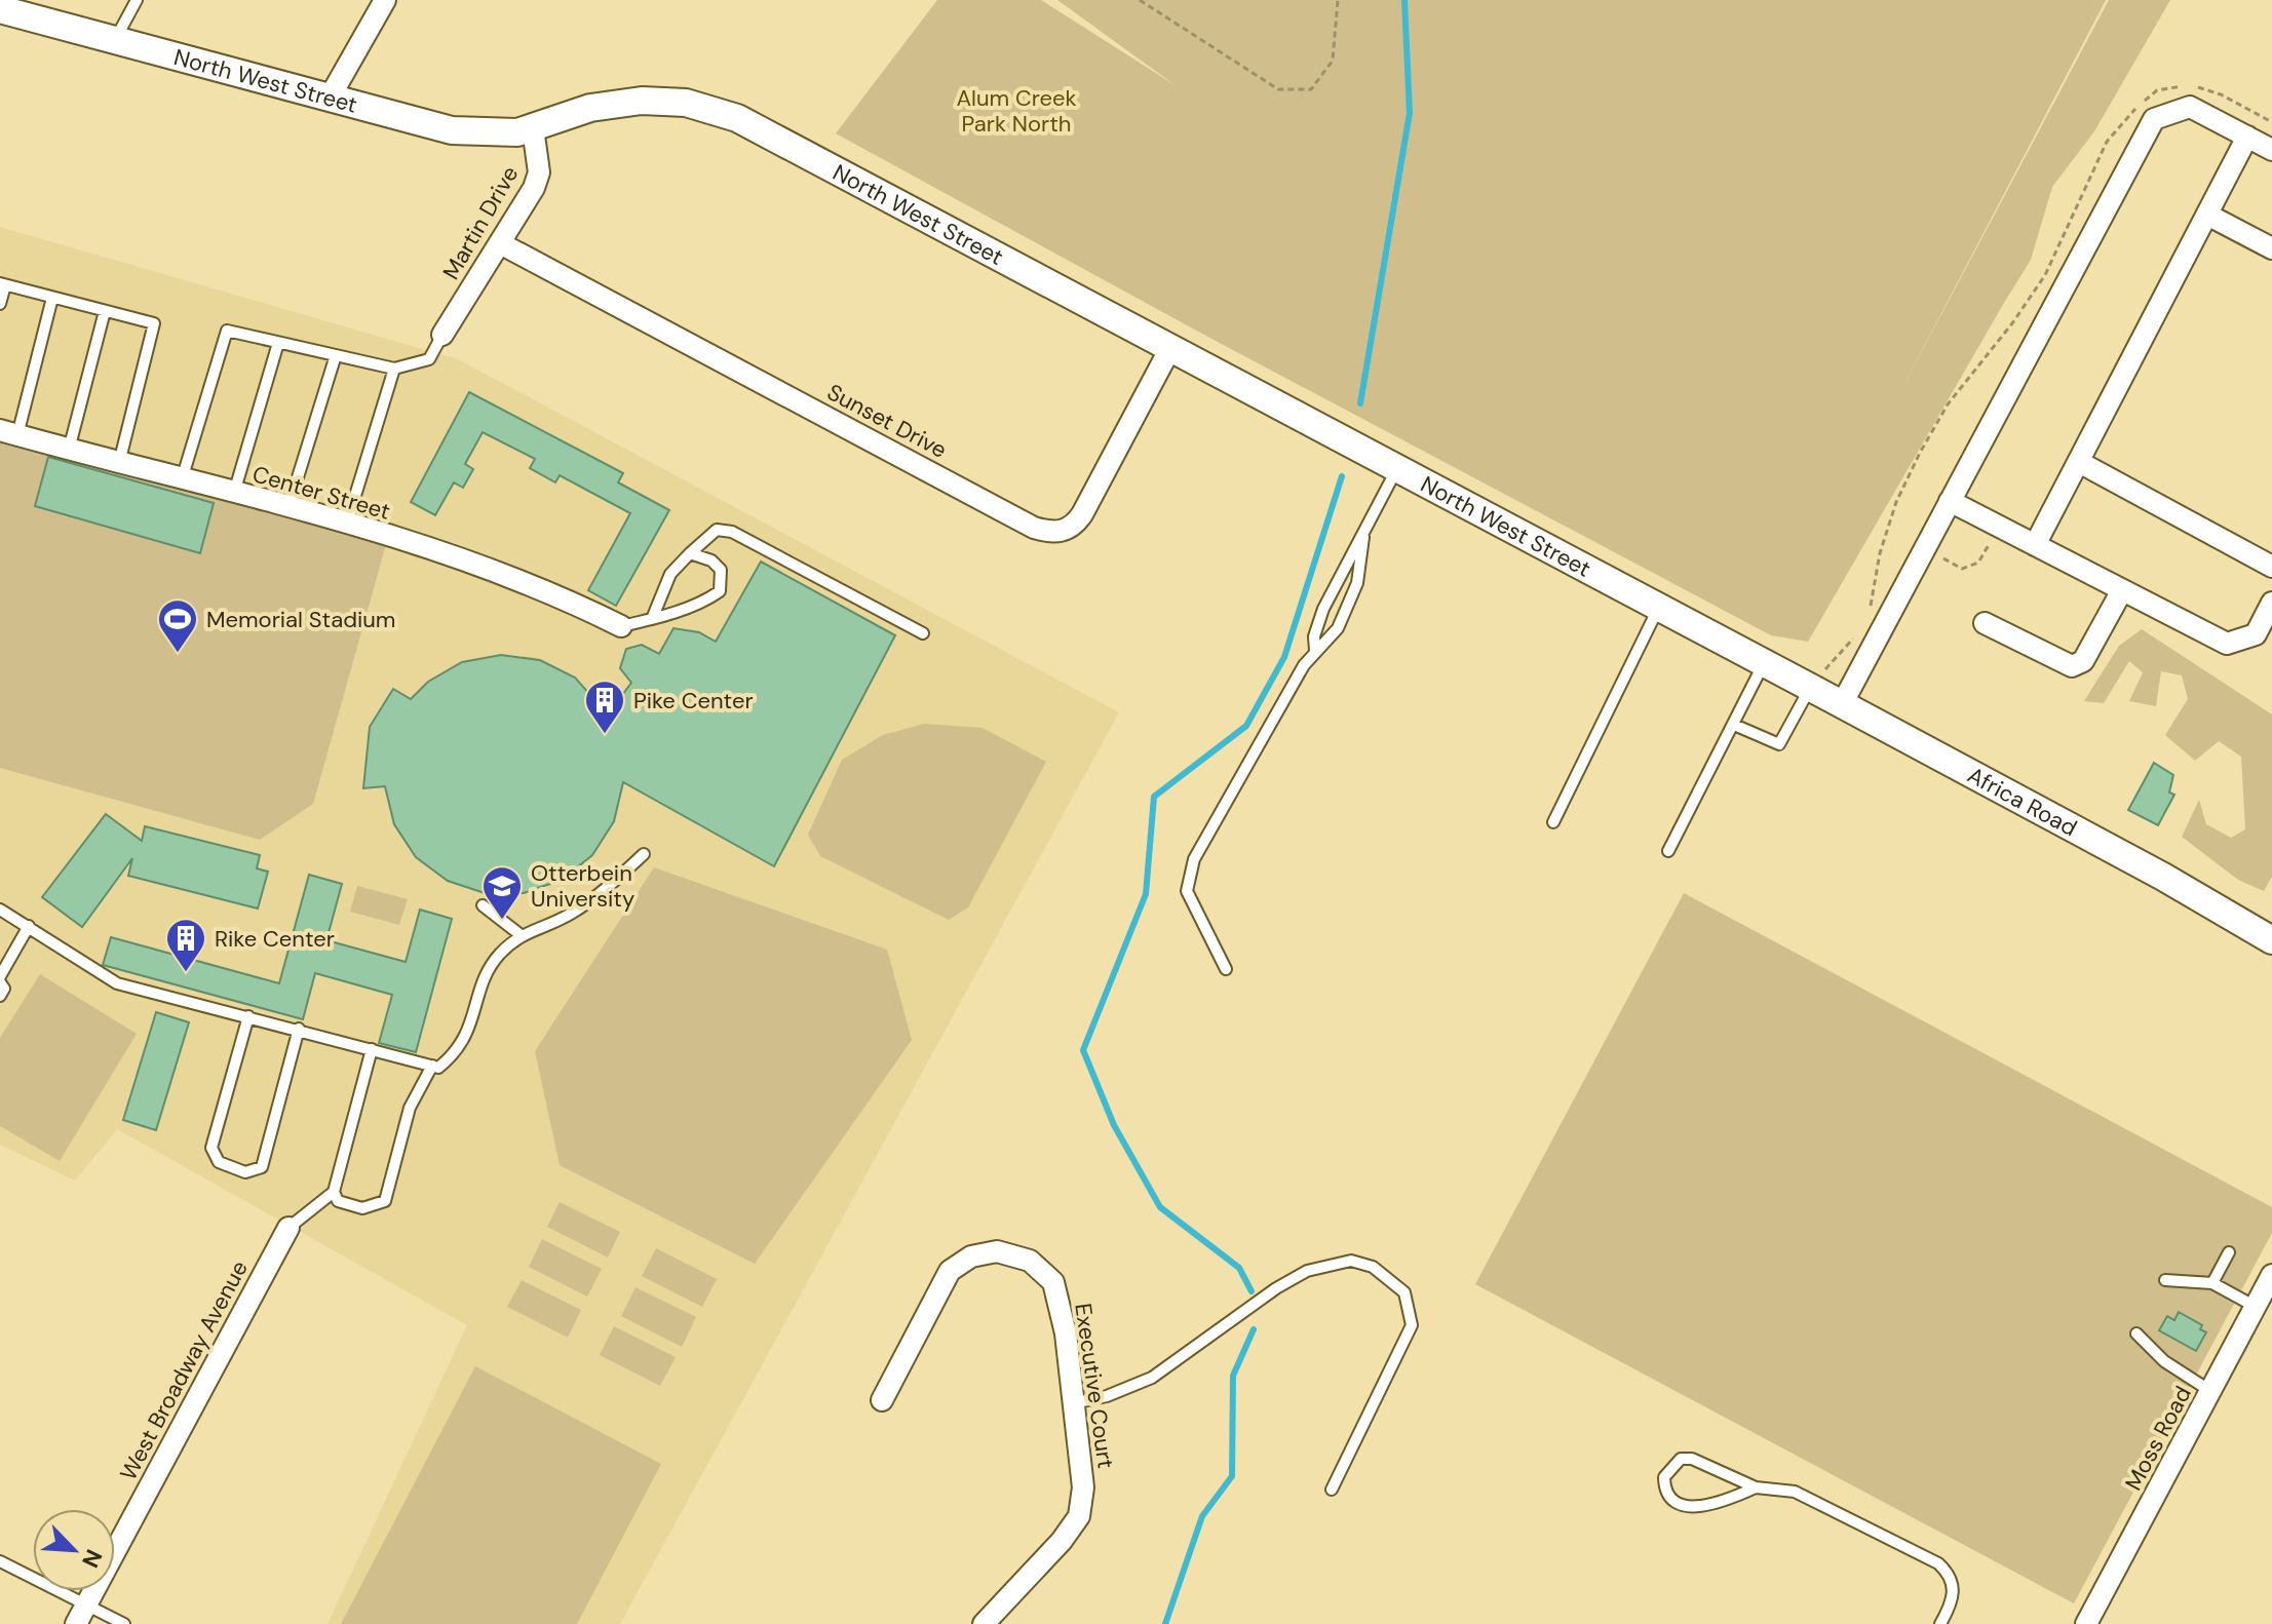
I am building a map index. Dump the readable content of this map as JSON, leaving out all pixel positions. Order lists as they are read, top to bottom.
{
  "streets": {
    "street": [
      "North West Street",
      "Martin Drive",
      "Sunset Drive",
      "Center Street",
      "Africa Road",
      "West Broadway Avenue",
      "Executive Court",
      "Moss Road"
    ]
  },
  "crossings": [
    ["North West Street", "Martin Drive"],
    ["North West Street", "Sunset Drive"],
    ["North West Street", "Africa Road"],
    ["Martin Drive", "Sunset Drive"]
  ],
  "parks": ["Alum Creek Park North"],
  "places": {
    "sports": ["Memorial Stadium"],
    "building": ["Pike Center", "Rike Center"],
    "school or university": ["Otterbein University"]
  },
  "north": "bottom right"
}
